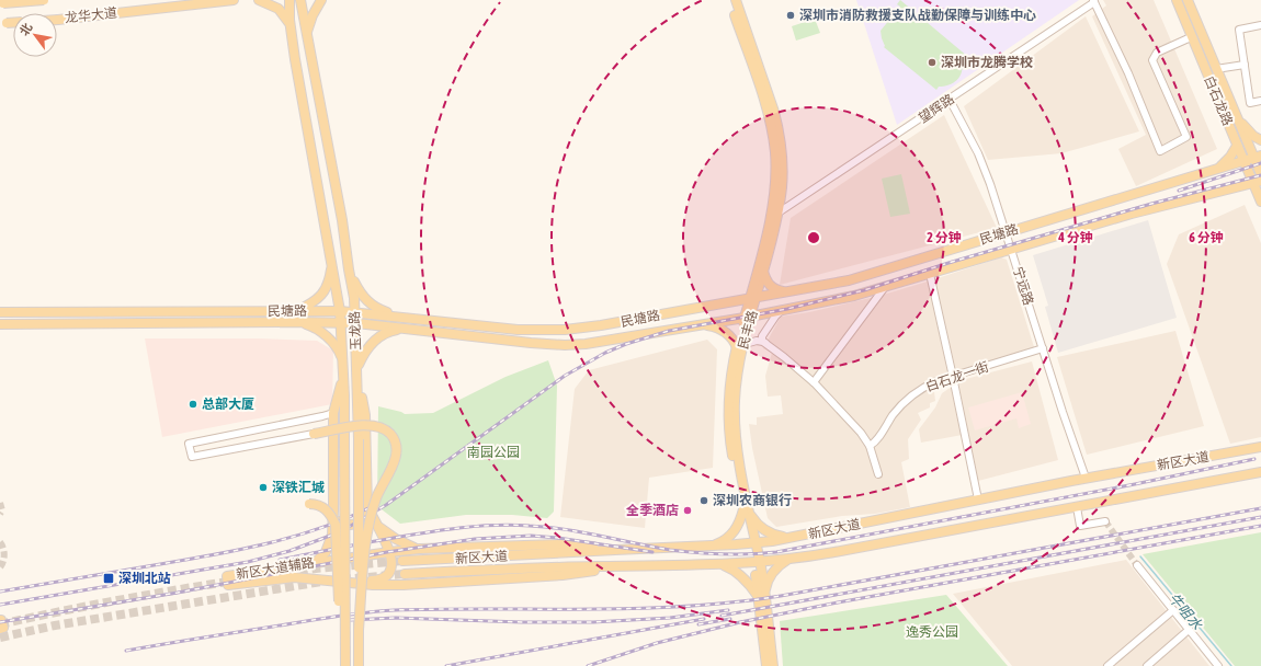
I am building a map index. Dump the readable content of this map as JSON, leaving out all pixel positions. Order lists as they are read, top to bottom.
{
  "streets": {
    "main road": [
      "龙华大道",
      "白石龙路",
      "民塘路",
      "民丰路",
      "玉龙路",
      "新区大道",
      "新区大道辅路"
    ],
    "street": ["望辉路", "宁远路", "白石龙一街"]
  },
  "crossings": [
    ["白石龙路", "民塘路"],
    ["望辉路", "宁远路"],
    ["望辉路", "民丰路"],
    ["民塘路", "宁远路"],
    ["民塘路", "民丰路"],
    ["民塘路", "玉龙路"],
    ["宁远路", "白石龙一街"],
    ["宁远路", "新区大道"],
    ["民丰路", "新区大道"],
    ["新区大道", "新区大道辅路"]
  ],
  "water": ["牛咀水"],
  "parks": ["南园公园", "逸秀公园"],
  "places": {
    "other": [
      "深圳市消防救援支队战勤保障与训练中心",
      "深圳市龙腾学校",
      "总部大厦",
      "深铁汇城",
      "深圳农商银行",
      "全季酒店"
    ],
    "transit": ["深圳北站"]
  },
  "north": "top left",
  "rings": ["2 分钟", "4 分钟", "6 分钟"]
}
